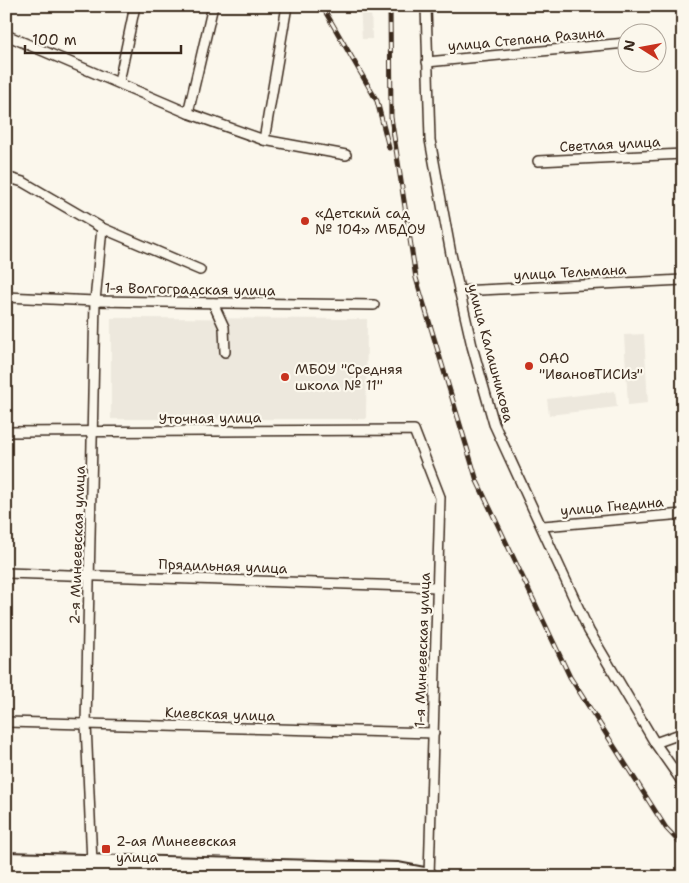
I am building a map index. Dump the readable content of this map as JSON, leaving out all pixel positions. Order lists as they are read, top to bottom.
{
  "streets": {
    "street": [
      "улица Степана Разина",
      "Светлая улица",
      "улица Тельмана",
      "1-я Волгоградская улица",
      "улица Калашникова",
      "Уточная улица",
      "улица Гнедина",
      "2-я Минеевская улица",
      "Прядильная улица",
      "1-я Минеевская улица",
      "Киевская улица"
    ]
  },
  "crossings": [
    ["улица Степана Разина", "улица Калашникова"],
    ["улица Тельмана", "улица Калашникова"],
    ["1-я Волгоградская улица", "2-я Минеевская улица"],
    ["улица Калашникова", "улица Гнедина"],
    ["Уточная улица", "2-я Минеевская улица"],
    ["Уточная улица", "1-я Минеевская улица"],
    ["2-я Минеевская улица", "Прядильная улица"],
    ["2-я Минеевская улица", "Киевская улица"],
    ["Прядильная улица", "1-я Минеевская улица"],
    ["1-я Минеевская улица", "Киевская улица"]
  ],
  "places": {
    "other": ["«Детский сад № 104» МБДОУ", "ОАО \"ИвановТИСИз\"", "МБОУ \"Средняя школа № 11\""],
    "transit": ["2-ая Минеевская улица"]
  },
  "scale_bar": "100 m",
  "north": "left"
}
